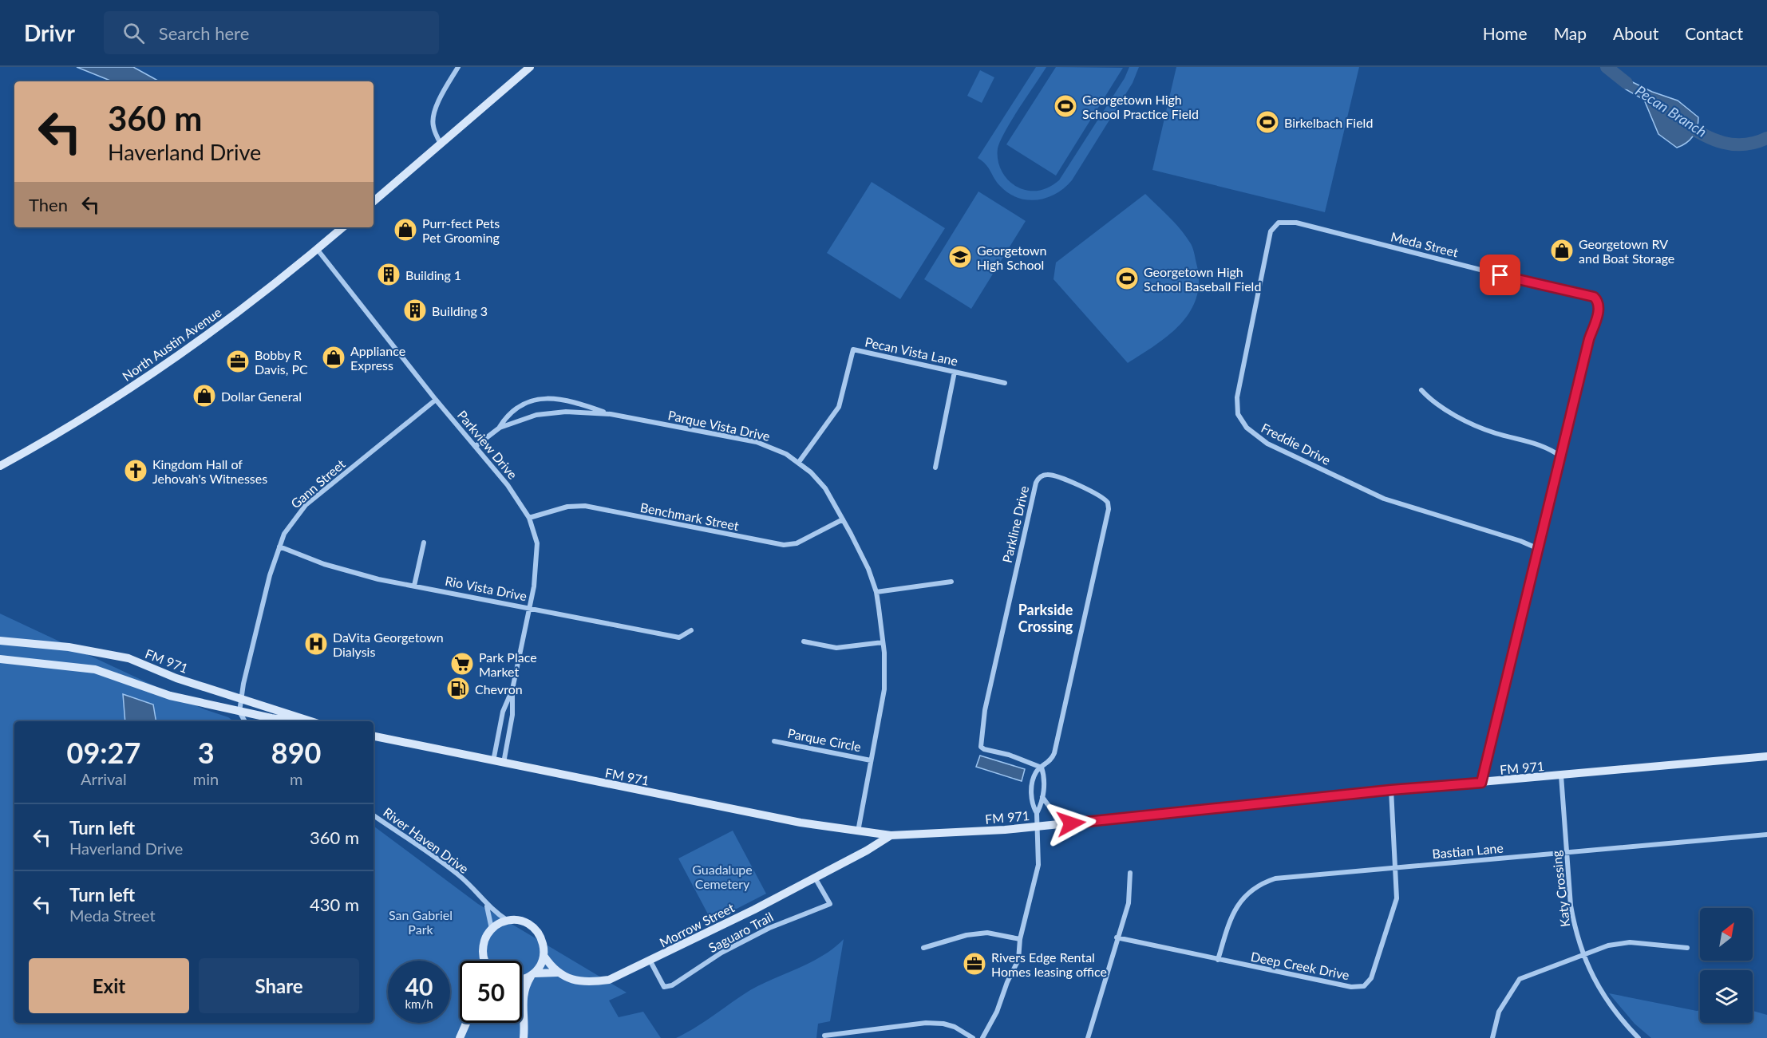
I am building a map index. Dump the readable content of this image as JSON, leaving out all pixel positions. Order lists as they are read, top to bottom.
{
  "streets": {
    "main road": ["North Austin Avenue", "FM 971", "Morrow Street"],
    "street": [
      "Meda Street",
      "Pecan Vista Lane",
      "Parque Vista Drive",
      "Freddie Drive",
      "Parkview Drive",
      "Gann Street",
      "Benchmark Street",
      "Parkline Drive",
      "Rio Vista Drive",
      "Parque Circle",
      "River Haven Drive",
      "Bastian Lane",
      "Katy Crossing",
      "Saguaro Trail",
      "Deep Creek Drive"
    ]
  },
  "crossings": [
    ["Meda Street", "Freddie Drive"],
    ["North Austin Avenue", "Parkview Drive"],
    ["Pecan Vista Lane", "Parque Vista Drive"],
    ["Parque Vista Drive", "Parkview Drive"],
    ["Parque Vista Drive", "Benchmark Street"],
    ["Parque Vista Drive", "FM 971"],
    ["Parque Vista Drive", "Parque Circle"],
    ["Parkview Drive", "Gann Street"],
    ["Parkview Drive", "Benchmark Street"],
    ["Parkview Drive", "Rio Vista Drive"],
    ["Parkview Drive", "FM 971"],
    ["Gann Street", "Rio Vista Drive"],
    ["Gann Street", "FM 971"],
    ["Parkline Drive", "FM 971"],
    ["FM 971", "Katy Crossing"],
    ["FM 971", "Morrow Street"],
    ["FM 971", "Deep Creek Drive"],
    ["Bastian Lane", "Katy Crossing"],
    ["Bastian Lane", "Deep Creek Drive"],
    ["Morrow Street", "Saguaro Trail"]
  ],
  "districts": ["Parkside Crossing"],
  "water": ["Pecan Branch"],
  "parks": ["Guadalupe Cemetery", "San Gabriel Park"],
  "places": {
    "sports": ["Georgetown High School Practice Field", "Birkelbach Field", "Georgetown High School Baseball Field"],
    "shop": [
      "Purr-fect Pets Pet Grooming",
      "Georgetown RV and Boat Storage",
      "Appliance Express",
      "Dollar General"
    ],
    "school or university": ["Georgetown High School"],
    "building": ["Building 1", "Building 3"],
    "office": ["Bobby R Davis, PC", "Rivers Edge Rental Homes leasing office"],
    "church": ["Kingdom Hall of Jehovah's Witnesses"],
    "hospital": ["DaVita Georgetown Dialysis"],
    "supermarket": ["Park Place Market"],
    "fuel station": ["Chevron"]
  },
  "north": "top right",
  "page": {
    "header": "Drivr",
    "search": "Search here",
    "nav": [
      "Home",
      "Map",
      "About",
      "Contact"
    ],
    "turn": ["360 m", "Haverland Drive"],
    "then": "Then",
    "eta": [
      "09:27",
      "Arrival",
      "3",
      "min",
      "890",
      "m"
    ],
    "list": [
      {
        "name": "Turn left",
        "note": "Haverland Drive",
        "value": "360 m"
      },
      {
        "name": "Turn left",
        "note": "Meda Street",
        "value": "430 m"
      }
    ],
    "buttons": ["Exit", "Share"],
    "speed": "40 km/h",
    "limit": "50"
  }
}
